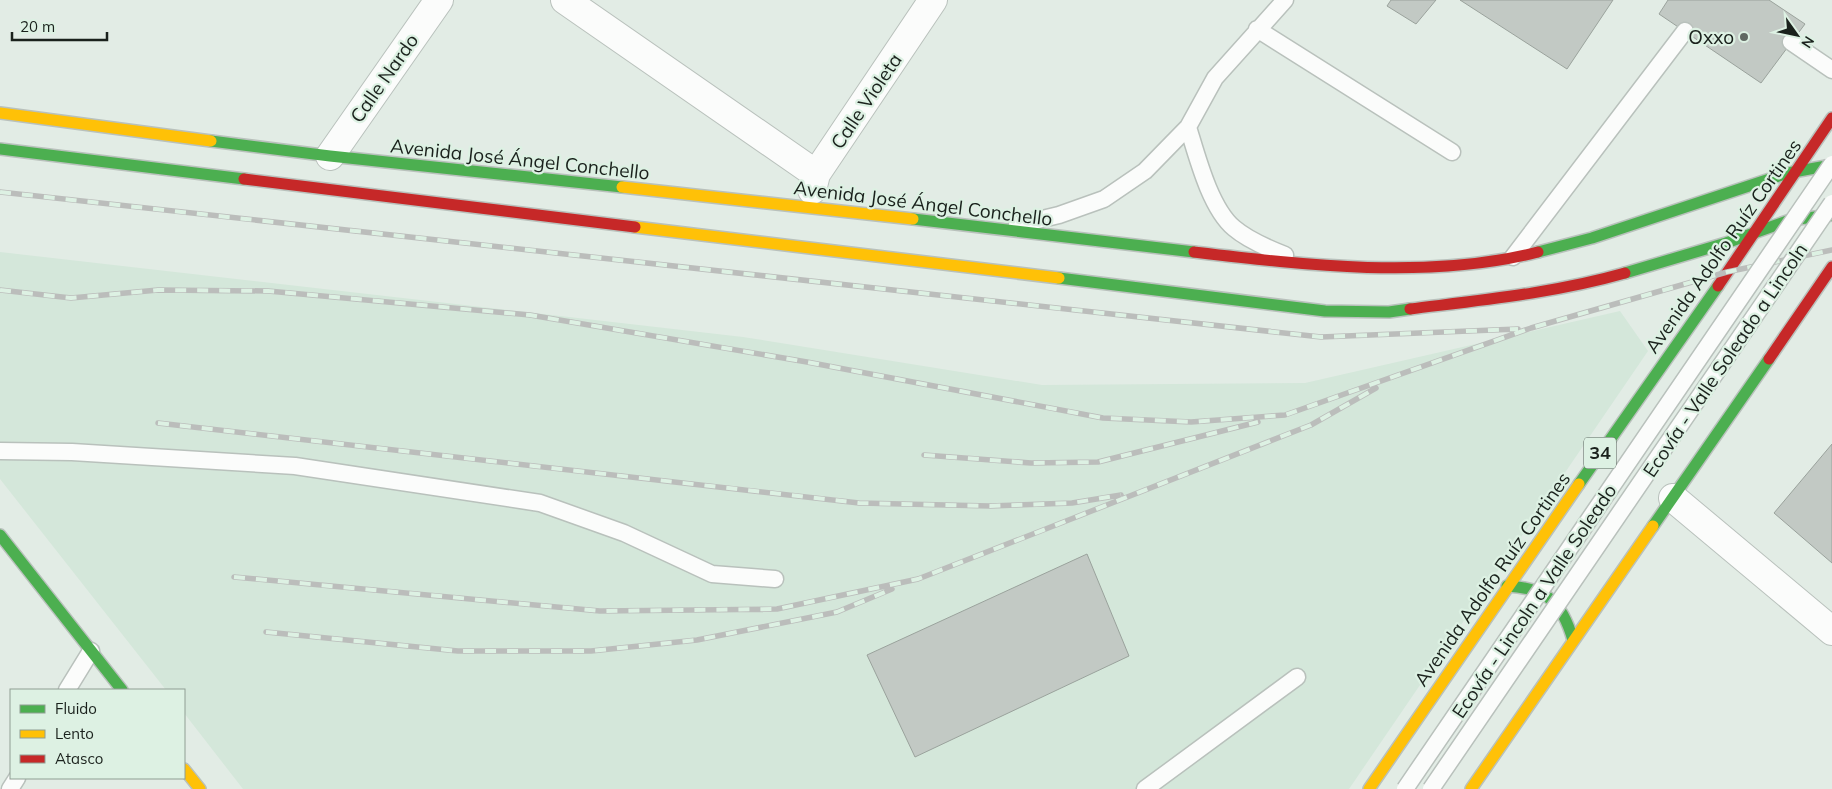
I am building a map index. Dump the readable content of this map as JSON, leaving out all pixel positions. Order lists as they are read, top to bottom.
{
  "streets": {
    "main road": ["Avenida José Ángel Conchello", "Avenida Adolfo Ruíz Cortines", "34"],
    "street": ["Calle Nardo", "Calle Violeta"],
    "lane": ["Ecovía - Valle Soleado a Lincoln", "Ecovía - Lincoln a Valle Soleado"]
  },
  "crossings": [
    ["Calle Nardo", "Avenida José Ángel Conchello"],
    ["Calle Violeta", "Avenida José Ángel Conchello"],
    ["Avenida José Ángel Conchello", "Avenida Adolfo Ruíz Cortines"],
    ["Avenida José Ángel Conchello", "Ecovía - Lincoln a Valle Soleado"]
  ],
  "places": ["Oxxo"],
  "legend": ["Fluido", "Lento", "Atasco"],
  "scale_bar": "20 m",
  "north": "bottom right"
}
